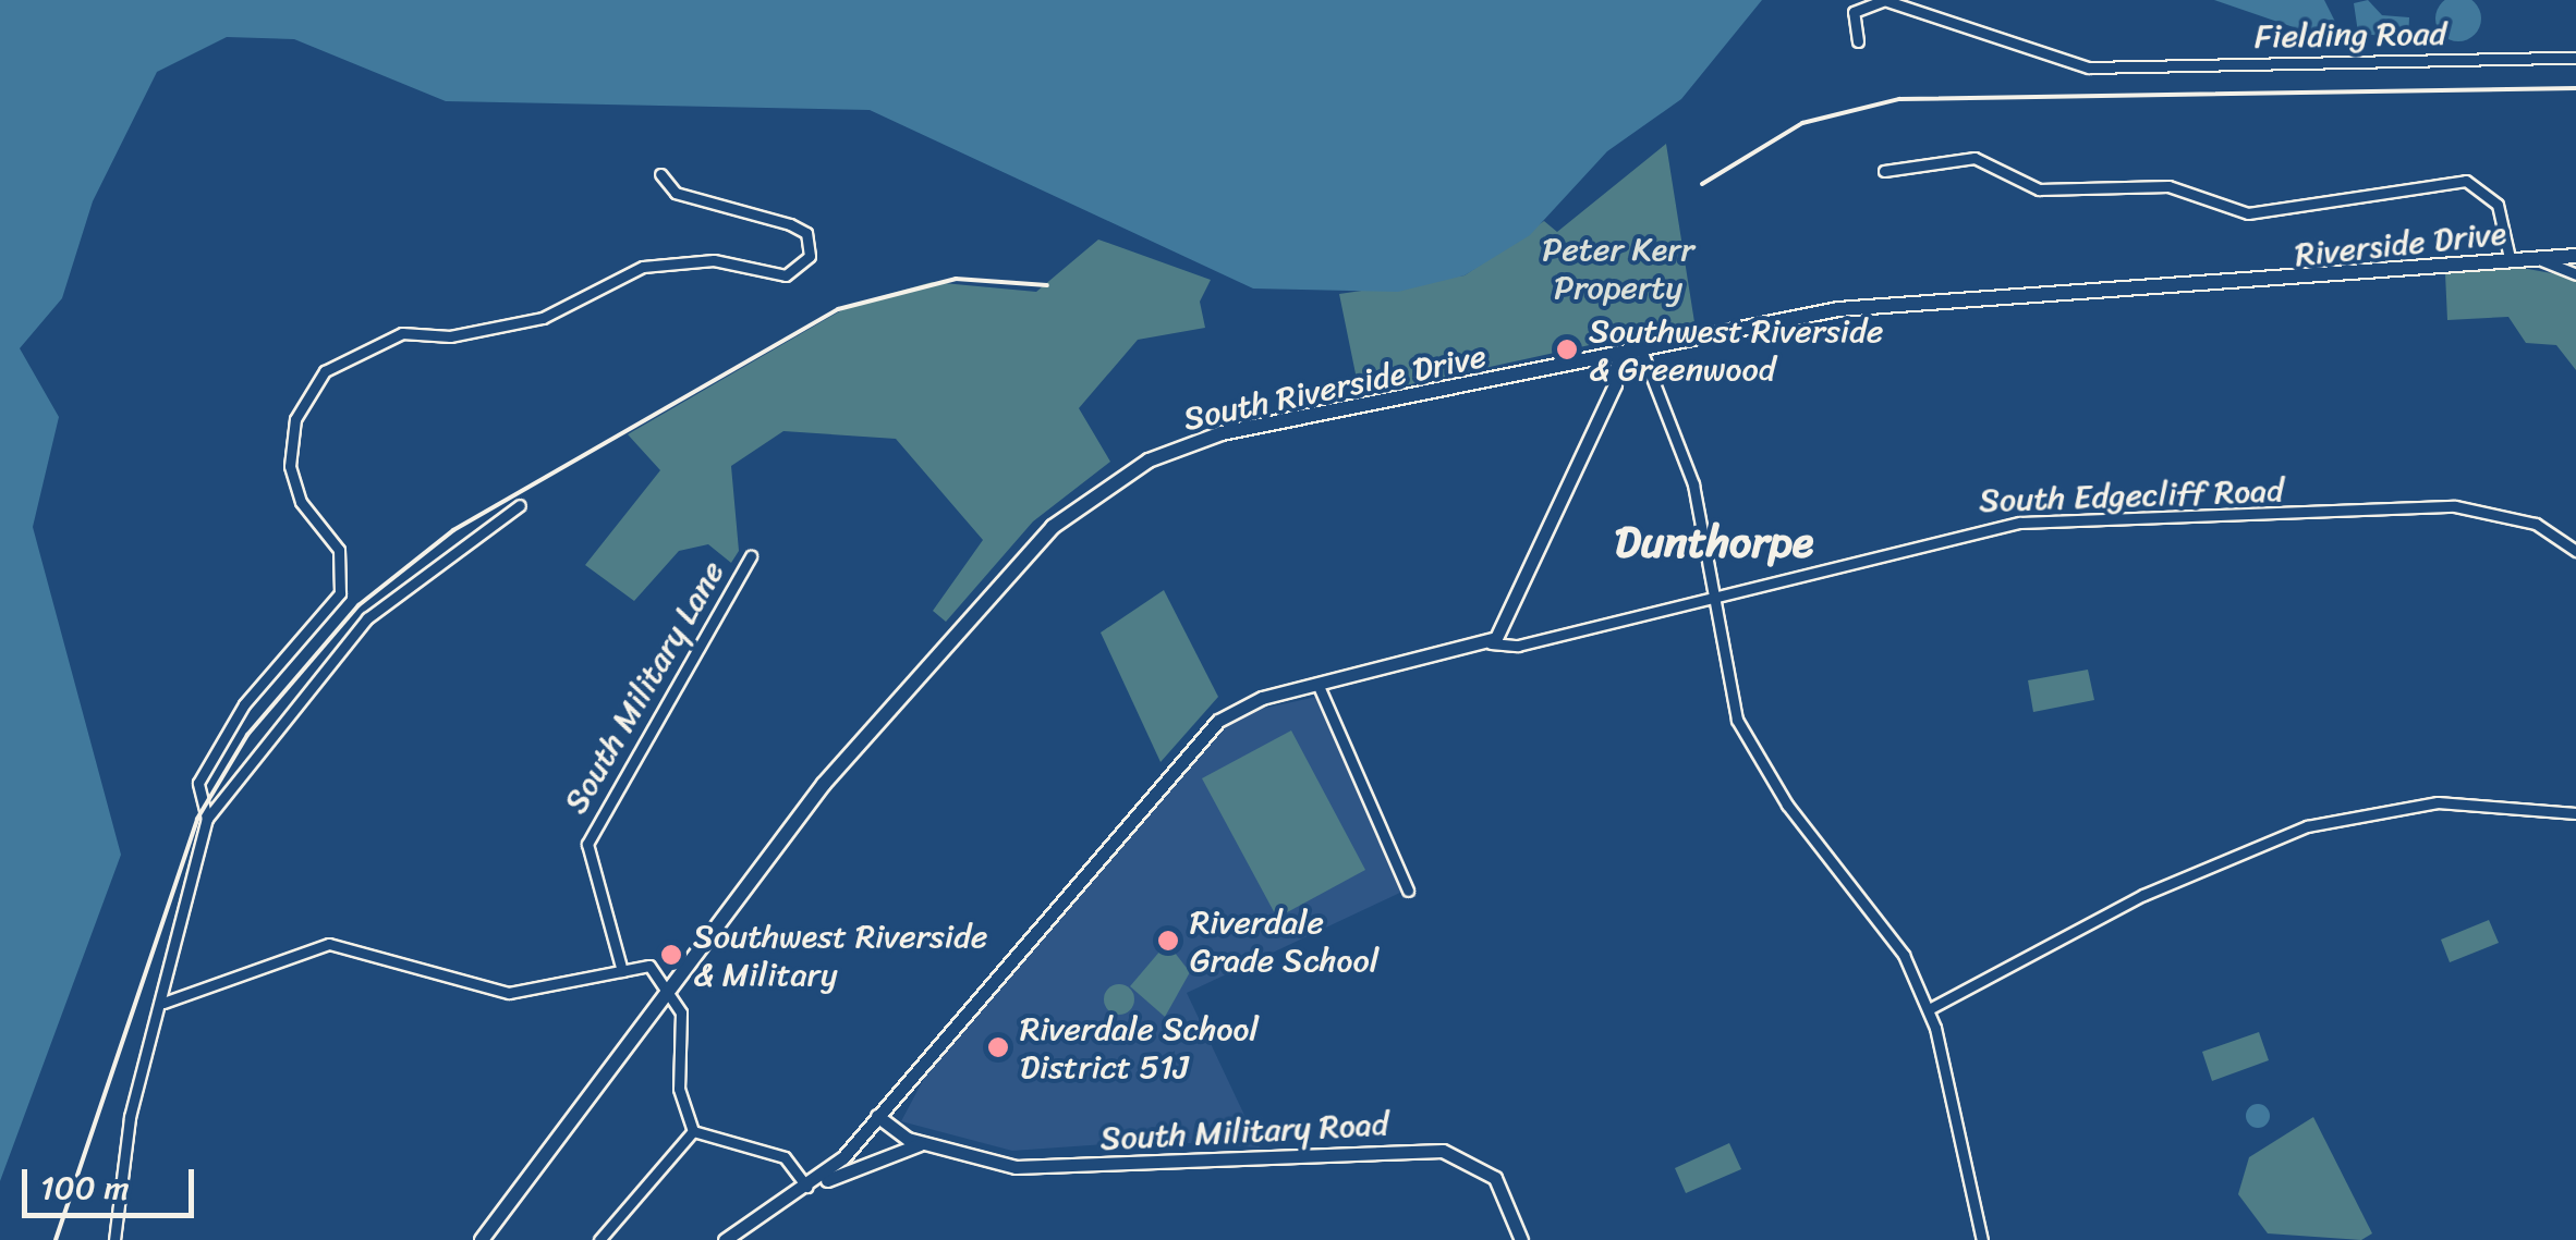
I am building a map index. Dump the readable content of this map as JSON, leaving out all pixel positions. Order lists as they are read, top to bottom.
{
  "streets": {
    "main road": ["Riverside Drive", "South Riverside Drive"],
    "street": [
      "Fielding Road",
      "South Edgecliff Road",
      "South Military Lane",
      "South Military Road"
    ]
  },
  "crossings": [
    ["Riverside Drive", "South Riverside Drive"]
  ],
  "districts": ["Dunthorpe"],
  "parks": ["Peter Kerr Property"],
  "places": [
    "Southwest Riverside & Greenwood",
    "Riverdale Grade School",
    "Southwest Riverside & Military",
    "Riverdale School District 51J"
  ],
  "scale_bar": "100 m"
}
